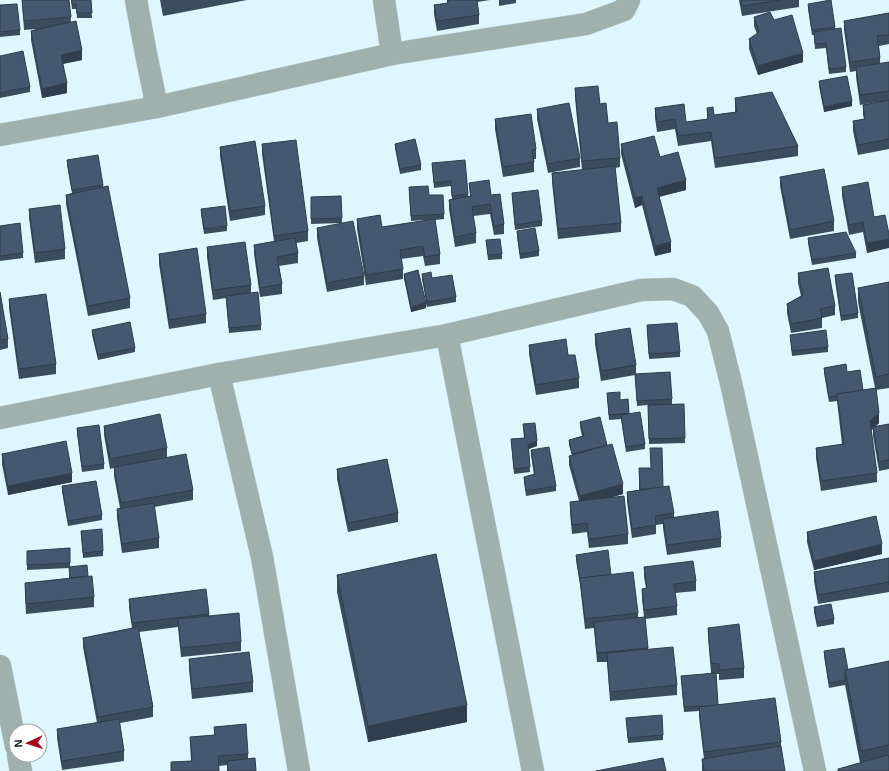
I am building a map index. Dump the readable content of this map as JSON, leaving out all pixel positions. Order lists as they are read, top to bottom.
{
  "north": "left"
}
